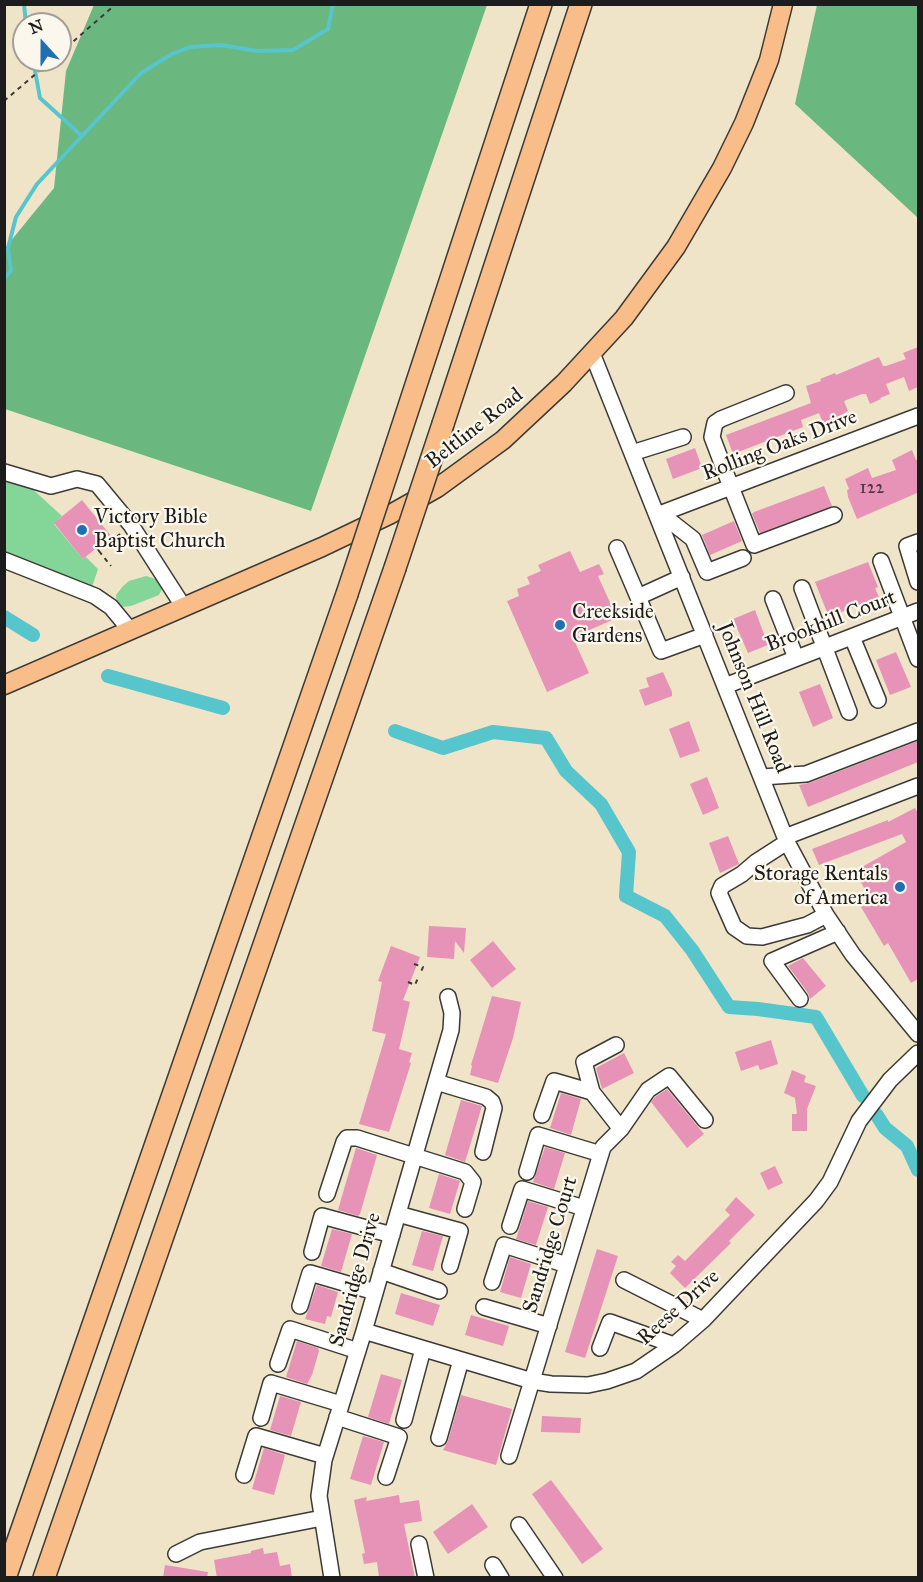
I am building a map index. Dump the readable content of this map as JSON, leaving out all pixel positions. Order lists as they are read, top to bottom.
{
  "streets": {
    "main road": ["Beltline Road"],
    "street": [
      "Rolling Oaks Drive",
      "Brookhill Court",
      "Johnson Hill Road",
      "Sandridge Court",
      "Sandridge Drive",
      "Reese Drive"
    ]
  },
  "crossings": [
    ["Beltline Road", "Johnson Hill Road"],
    ["Rolling Oaks Drive", "Johnson Hill Road"],
    ["Brookhill Court", "Johnson Hill Road"],
    ["Sandridge Court", "Reese Drive"],
    ["Sandridge Drive", "Reese Drive"]
  ],
  "places": ["Victory Bible Baptist Church", "Creekside Gardens", "Storage Rentals of America"],
  "house_numbers": ["122"],
  "north": "top"
}
